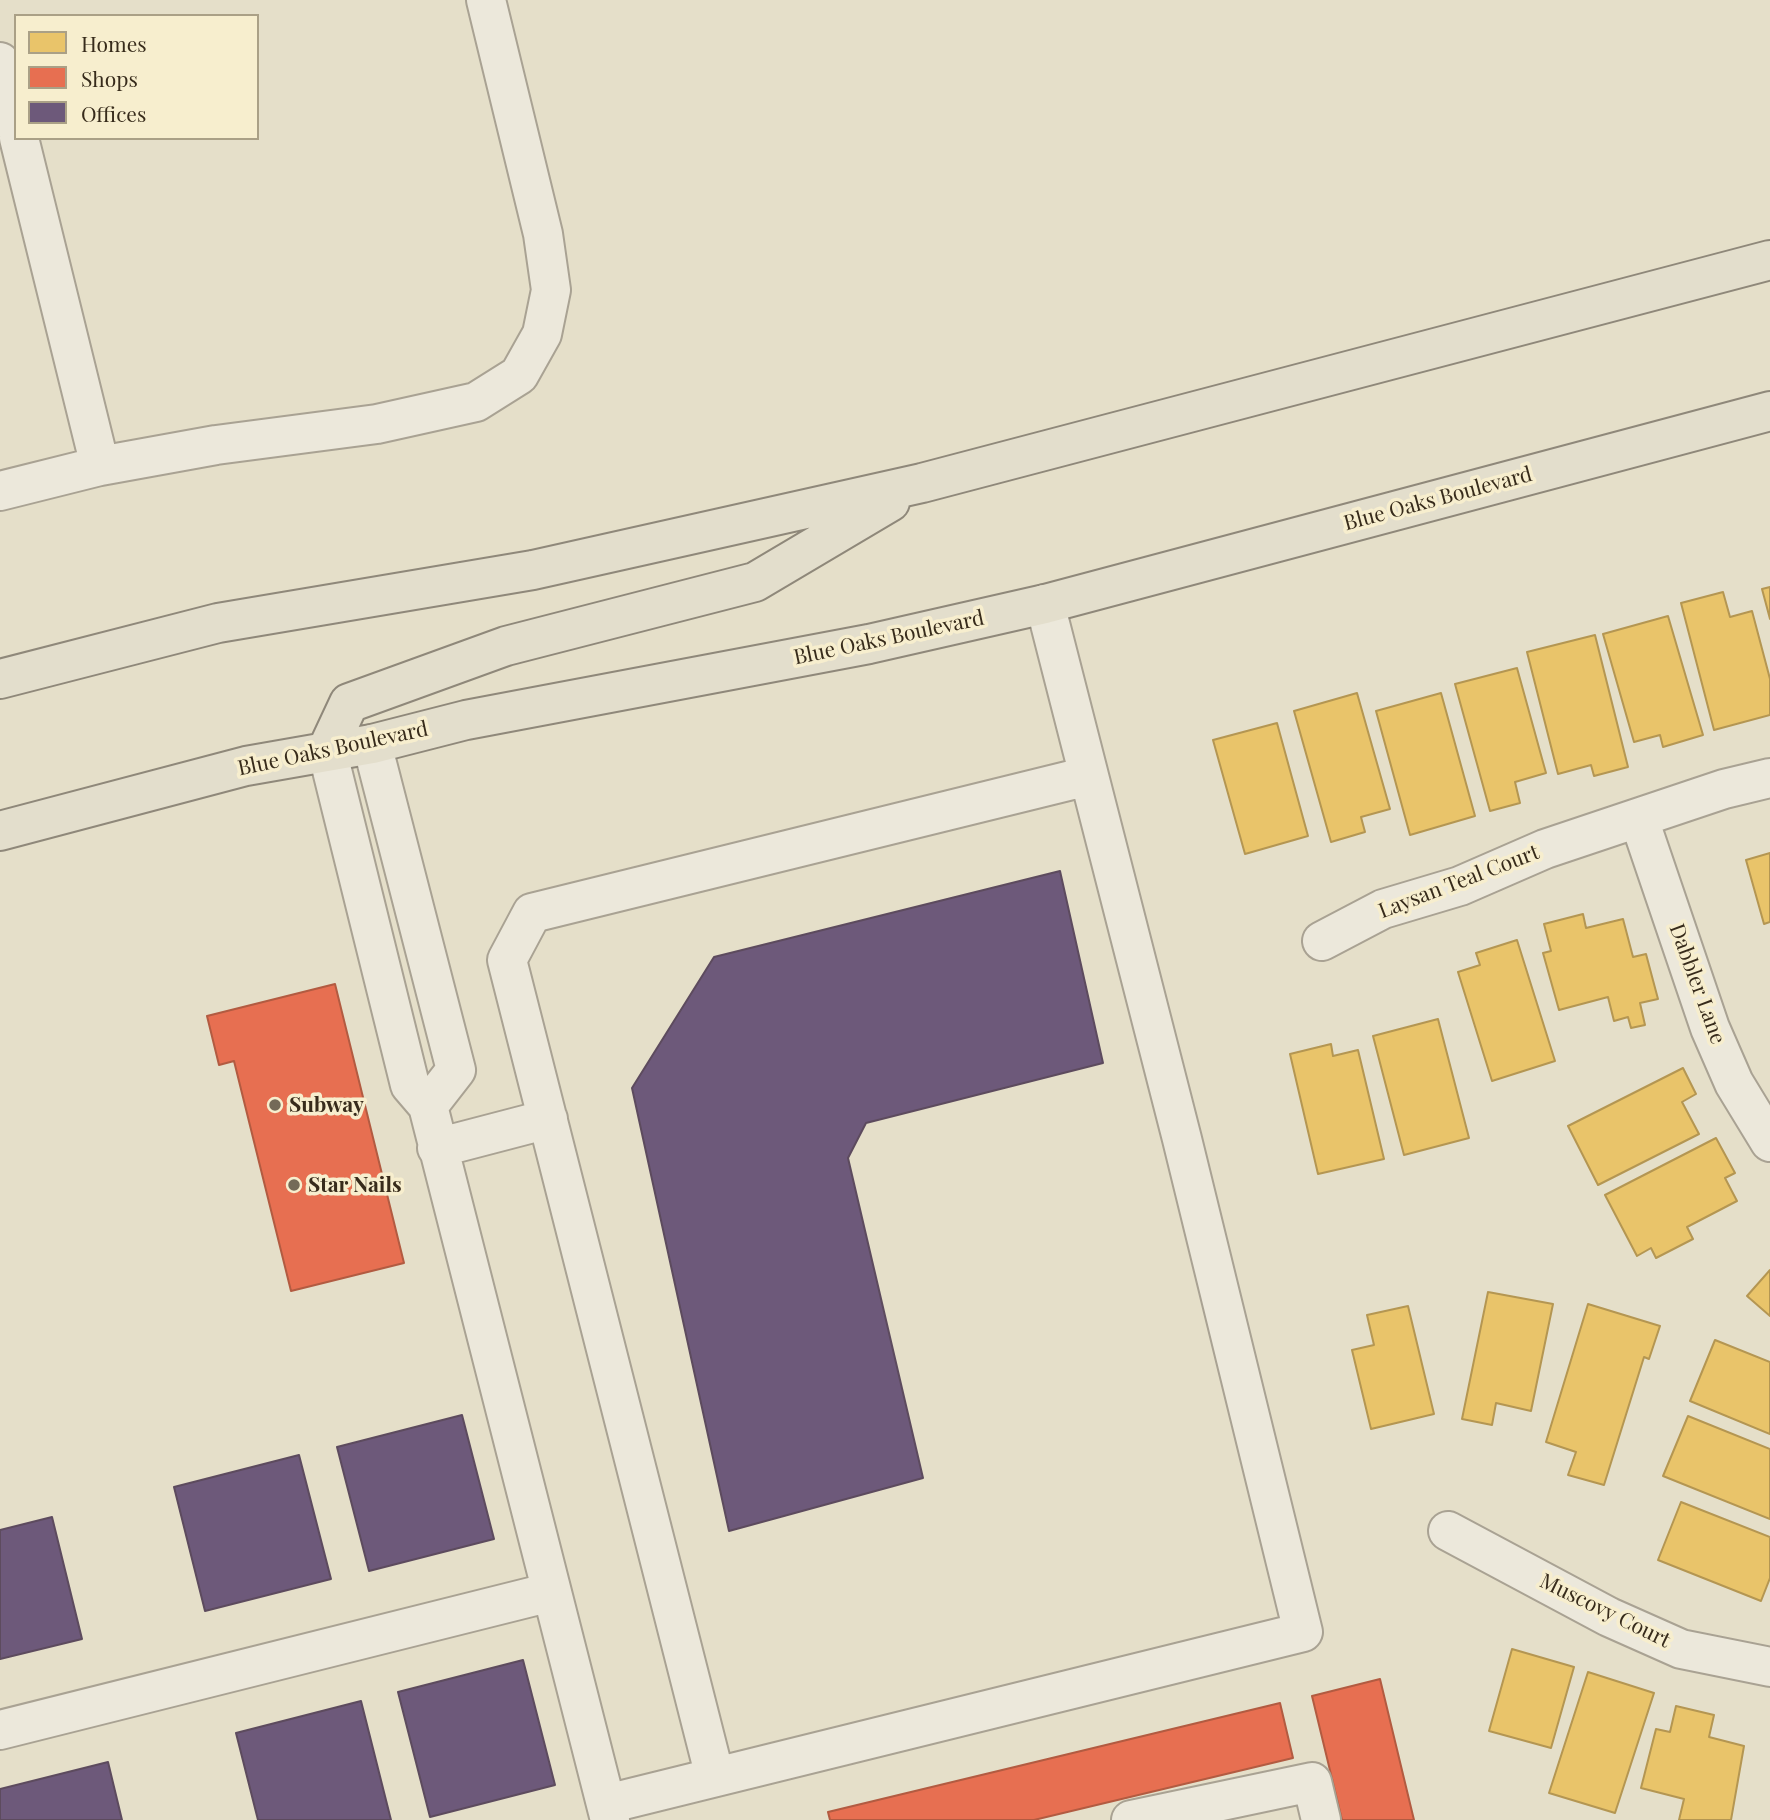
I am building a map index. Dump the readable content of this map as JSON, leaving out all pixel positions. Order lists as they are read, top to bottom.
{
  "streets": {
    "main road": ["Blue Oaks Boulevard"],
    "street": ["Laysan Teal Court", "Dabbler Lane", "Muscovy Court"]
  },
  "crossings": [
    ["Laysan Teal Court", "Dabbler Lane"]
  ],
  "places": ["Subway", "Star Nails"],
  "legend": ["Homes", "Shops", "Offices"]
}
